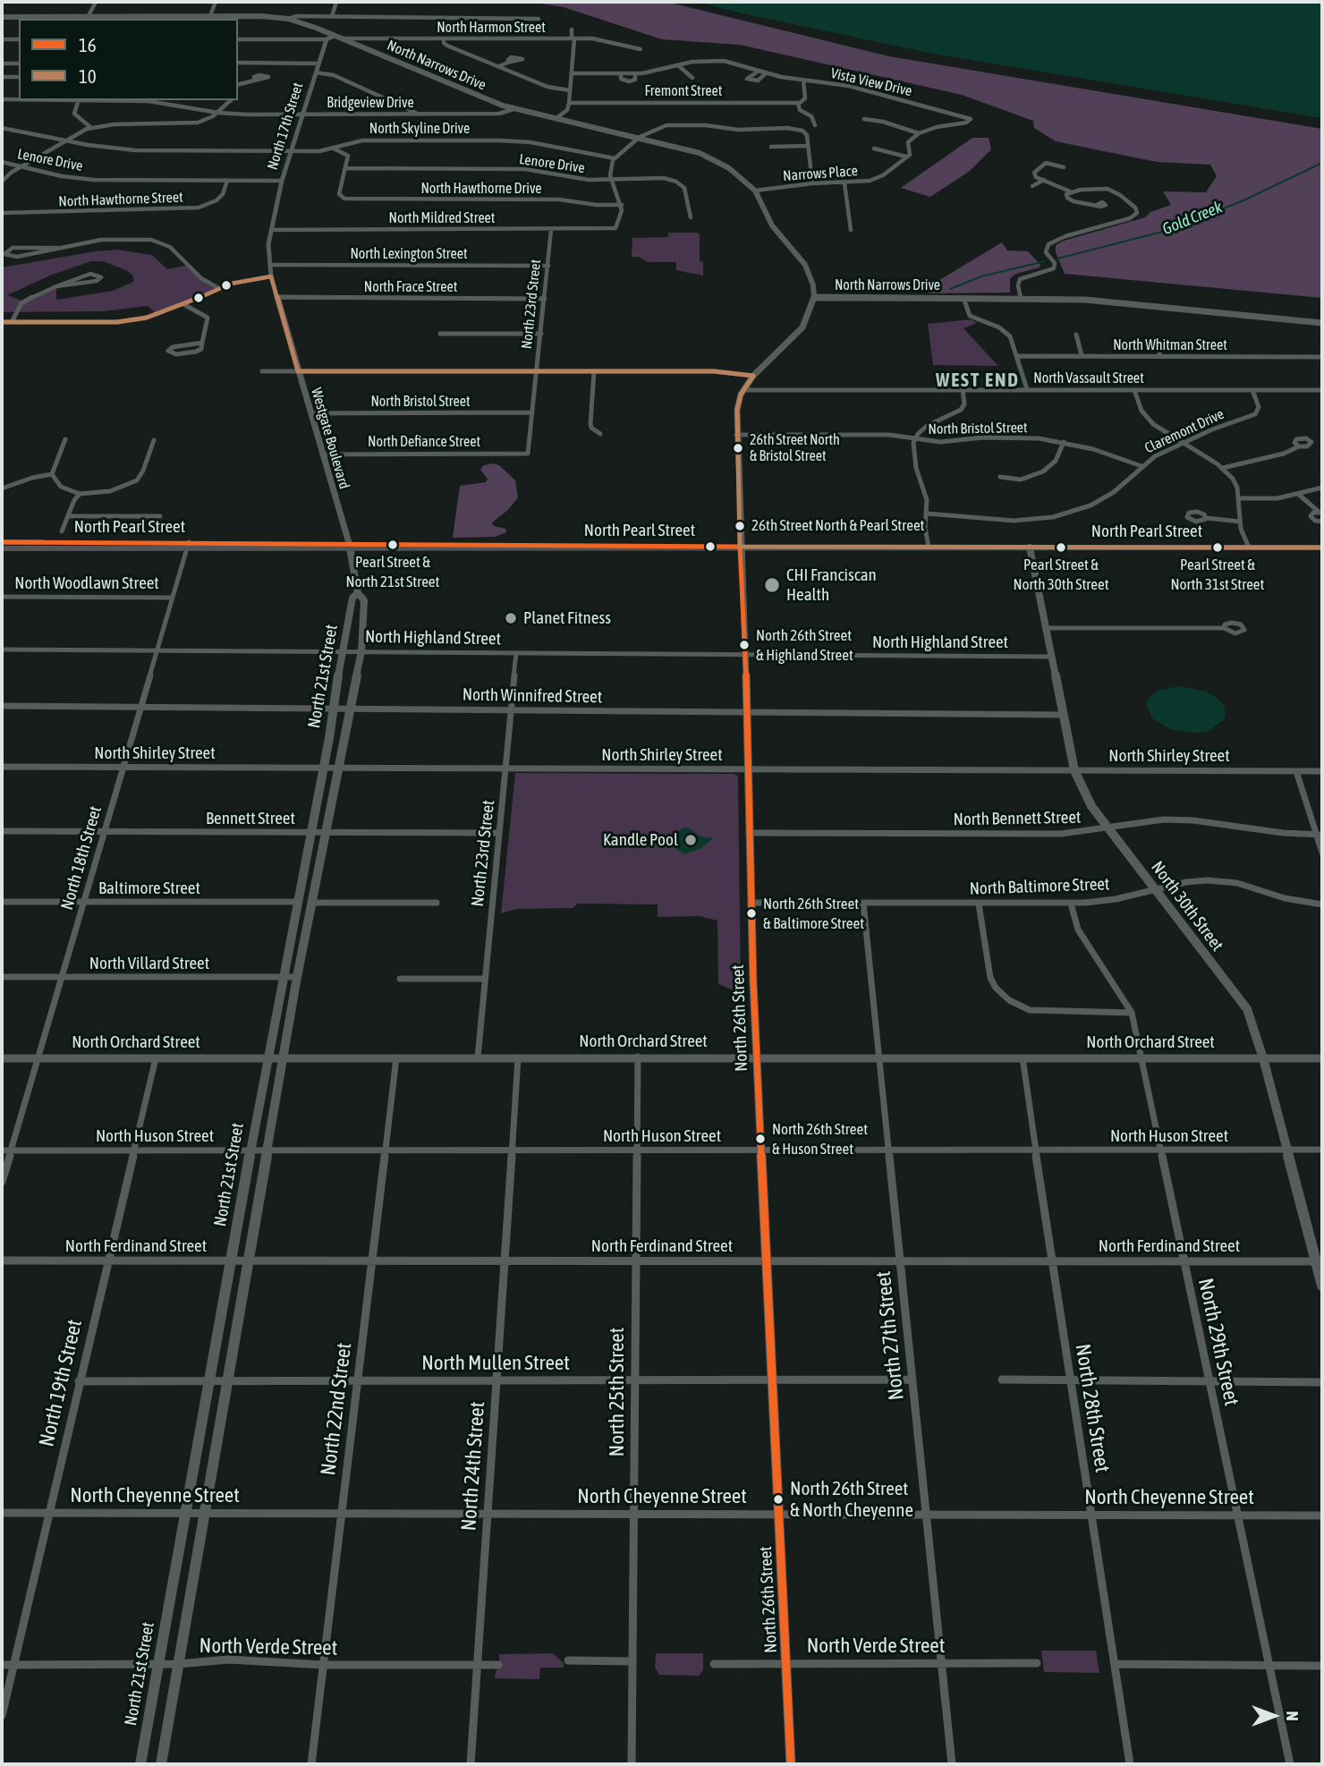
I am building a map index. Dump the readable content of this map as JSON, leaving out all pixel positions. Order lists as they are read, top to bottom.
{
  "streets": {
    "main road": [
      "North Narrows Drive",
      "North Pearl Street",
      "North 21st Street",
      "North 30th Street"
    ],
    "street": [
      "North Harmon Street",
      "Vista View Drive",
      "Fremont Street",
      "Bridgeview Drive",
      "North 17th Street",
      "North Skyline Drive",
      "Lenore Drive",
      "Narrows Place",
      "North Hawthorne Drive",
      "North Hawthorne Street",
      "North Mildred Street",
      "North Lexington Street",
      "North Frace Street",
      "North 23rd Street",
      "North Whitman Street",
      "North Vassault Street",
      "North Bristol Street",
      "Claremont Drive",
      "Westgate Boulevard",
      "North Defiance Street",
      "North Woodlawn Street",
      "North Highland Street",
      "North Winnifred Street",
      "North Shirley Street",
      "Bennett Street",
      "North Bennett Street",
      "North 18th Street",
      "North Baltimore Street",
      "Baltimore Street",
      "North Villard Street",
      "North 26th Street",
      "North Orchard Street",
      "North Huson Street",
      "North Ferdinand Street",
      "North 27th Street",
      "North 29th Street",
      "North Mullen Street",
      "North 19th Street",
      "North 25th Street",
      "North 28th Street",
      "North 22nd Street",
      "North 24th Street",
      "North Cheyenne Street",
      "North Verde Street"
    ]
  },
  "crossings": [
    ["North Harmon Street", "North Narrows Drive"],
    ["North Narrows Drive", "Bridgeview Drive"],
    ["North Narrows Drive", "Narrows Place"],
    ["North Narrows Drive", "North 26th Street"],
    ["Vista View Drive", "Narrows Place"],
    ["Bridgeview Drive", "North 17th Street"],
    ["North 17th Street", "North Skyline Drive"],
    ["North 17th Street", "Lenore Drive"],
    ["North 17th Street", "North Mildred Street"],
    ["North 17th Street", "Westgate Boulevard"],
    ["Lenore Drive", "North Hawthorne Drive"],
    ["Lenore Drive", "North Hawthorne Street"],
    ["North Hawthorne Drive", "North Mildred Street"],
    ["North Mildred Street", "North 23rd Street"],
    ["North Mildred Street", "Westgate Boulevard"],
    ["North Lexington Street", "North 23rd Street"],
    ["North Lexington Street", "Westgate Boulevard"],
    ["North Frace Street", "North 23rd Street"],
    ["North Frace Street", "Westgate Boulevard"],
    ["North 23rd Street", "North Bristol Street"],
    ["North 23rd Street", "North Defiance Street"],
    ["North 23rd Street", "North Highland Street"],
    ["North 23rd Street", "North Winnifred Street"],
    ["North 23rd Street", "North Shirley Street"],
    ["North 23rd Street", "Bennett Street"],
    ["North 23rd Street", "North Orchard Street"],
    ["North Vassault Street", "Claremont Drive"],
    ["North Vassault Street", "North 26th Street"],
    ["North Bristol Street", "Claremont Drive"],
    ["North Bristol Street", "Westgate Boulevard"],
    ["North Bristol Street", "North 26th Street"],
    ["Westgate Boulevard", "North Defiance Street"],
    ["Westgate Boulevard", "North Pearl Street"],
    ["Westgate Boulevard", "North 21st Street"],
    ["North Pearl Street", "North 21st Street"],
    ["North Pearl Street", "North 18th Street"],
    ["North Pearl Street", "North 30th Street"],
    ["North Pearl Street", "North 26th Street"],
    ["North Woodlawn Street", "North 18th Street"],
    ["North Highland Street", "North 21st Street"],
    ["North Highland Street", "North 18th Street"],
    ["North Highland Street", "North 30th Street"],
    ["North Highland Street", "North 26th Street"],
    ["North 21st Street", "North Winnifred Street"],
    ["North 21st Street", "North Shirley Street"],
    ["North 21st Street", "Bennett Street"],
    ["North 21st Street", "Baltimore Street"],
    ["North 21st Street", "North Villard Street"],
    ["North 21st Street", "North Orchard Street"],
    ["North 21st Street", "North Huson Street"],
    ["North 21st Street", "North Ferdinand Street"],
    ["North 21st Street", "North Mullen Street"],
    ["North 21st Street", "North Cheyenne Street"],
    ["North 21st Street", "North Verde Street"],
    ["North Winnifred Street", "North 18th Street"],
    ["North Winnifred Street", "North 30th Street"],
    ["North Winnifred Street", "North 26th Street"],
    ["North Shirley Street", "North 18th Street"],
    ["North Shirley Street", "North 30th Street"],
    ["North Shirley Street", "North 26th Street"],
    ["Bennett Street", "North 18th Street"],
    ["North Bennett Street", "North 30th Street"],
    ["North Bennett Street", "North 26th Street"],
    ["North 18th Street", "Baltimore Street"],
    ["North 18th Street", "North Villard Street"],
    ["North 18th Street", "North Orchard Street"],
    ["North 18th Street", "North Huson Street"],
    ["North Baltimore Street", "North 30th Street"],
    ["North Baltimore Street", "North 26th Street"],
    ["North Baltimore Street", "North 27th Street"],
    ["North Baltimore Street", "North 29th Street"],
    ["North 30th Street", "North Orchard Street"],
    ["North 30th Street", "North Huson Street"],
    ["North 30th Street", "North Ferdinand Street"],
    ["North 26th Street", "North Orchard Street"],
    ["North 26th Street", "North Huson Street"],
    ["North 26th Street", "North Ferdinand Street"],
    ["North 26th Street", "North Mullen Street"],
    ["North 26th Street", "North Cheyenne Street"],
    ["North 26th Street", "North Verde Street"],
    ["North Orchard Street", "North 27th Street"],
    ["North Orchard Street", "North 29th Street"],
    ["North Orchard Street", "North 19th Street"],
    ["North Orchard Street", "North 25th Street"],
    ["North Orchard Street", "North 28th Street"],
    ["North Orchard Street", "North 22nd Street"],
    ["North Orchard Street", "North 24th Street"],
    ["North Huson Street", "North 27th Street"],
    ["North Huson Street", "North 29th Street"],
    ["North Huson Street", "North 19th Street"],
    ["North Huson Street", "North 25th Street"],
    ["North Huson Street", "North 28th Street"],
    ["North Huson Street", "North 22nd Street"],
    ["North Huson Street", "North 24th Street"],
    ["North Ferdinand Street", "North 27th Street"],
    ["North Ferdinand Street", "North 29th Street"],
    ["North Ferdinand Street", "North 19th Street"],
    ["North Ferdinand Street", "North 25th Street"],
    ["North Ferdinand Street", "North 28th Street"],
    ["North Ferdinand Street", "North 22nd Street"],
    ["North Ferdinand Street", "North 24th Street"],
    ["North 27th Street", "North Mullen Street"],
    ["North 27th Street", "North Cheyenne Street"],
    ["North 27th Street", "North Verde Street"],
    ["North 29th Street", "North Cheyenne Street"],
    ["North Mullen Street", "North 19th Street"],
    ["North Mullen Street", "North 25th Street"],
    ["North Mullen Street", "North 22nd Street"],
    ["North Mullen Street", "North 24th Street"],
    ["North 19th Street", "North Cheyenne Street"],
    ["North 19th Street", "North Verde Street"],
    ["North 25th Street", "North Cheyenne Street"],
    ["North 28th Street", "North Cheyenne Street"],
    ["North 22nd Street", "North Cheyenne Street"],
    ["North 22nd Street", "North Verde Street"],
    ["North 24th Street", "North Cheyenne Street"],
    ["North 24th Street", "North Verde Street"]
  ],
  "districts": ["WEST END"],
  "water": ["Gold Creek"],
  "places": [
    "26th Street North & Bristol Street",
    "26th Street North & Pearl Street",
    "Pearl Street & North 21st Street",
    "Pearl Street & North 30th Street",
    "Pearl Street & North 31st Street",
    "CHI Franciscan Health",
    "Planet Fitness",
    "North 26th Street & Highland Street",
    "Kandle Pool",
    "North 26th Street & Baltimore Street",
    "North 26th Street & Huson Street",
    "North 26th Street & North Cheyenne"
  ],
  "lines": ["transit line 10", "transit line 16"],
  "legend": ["16", "10"],
  "north": "right"
}
